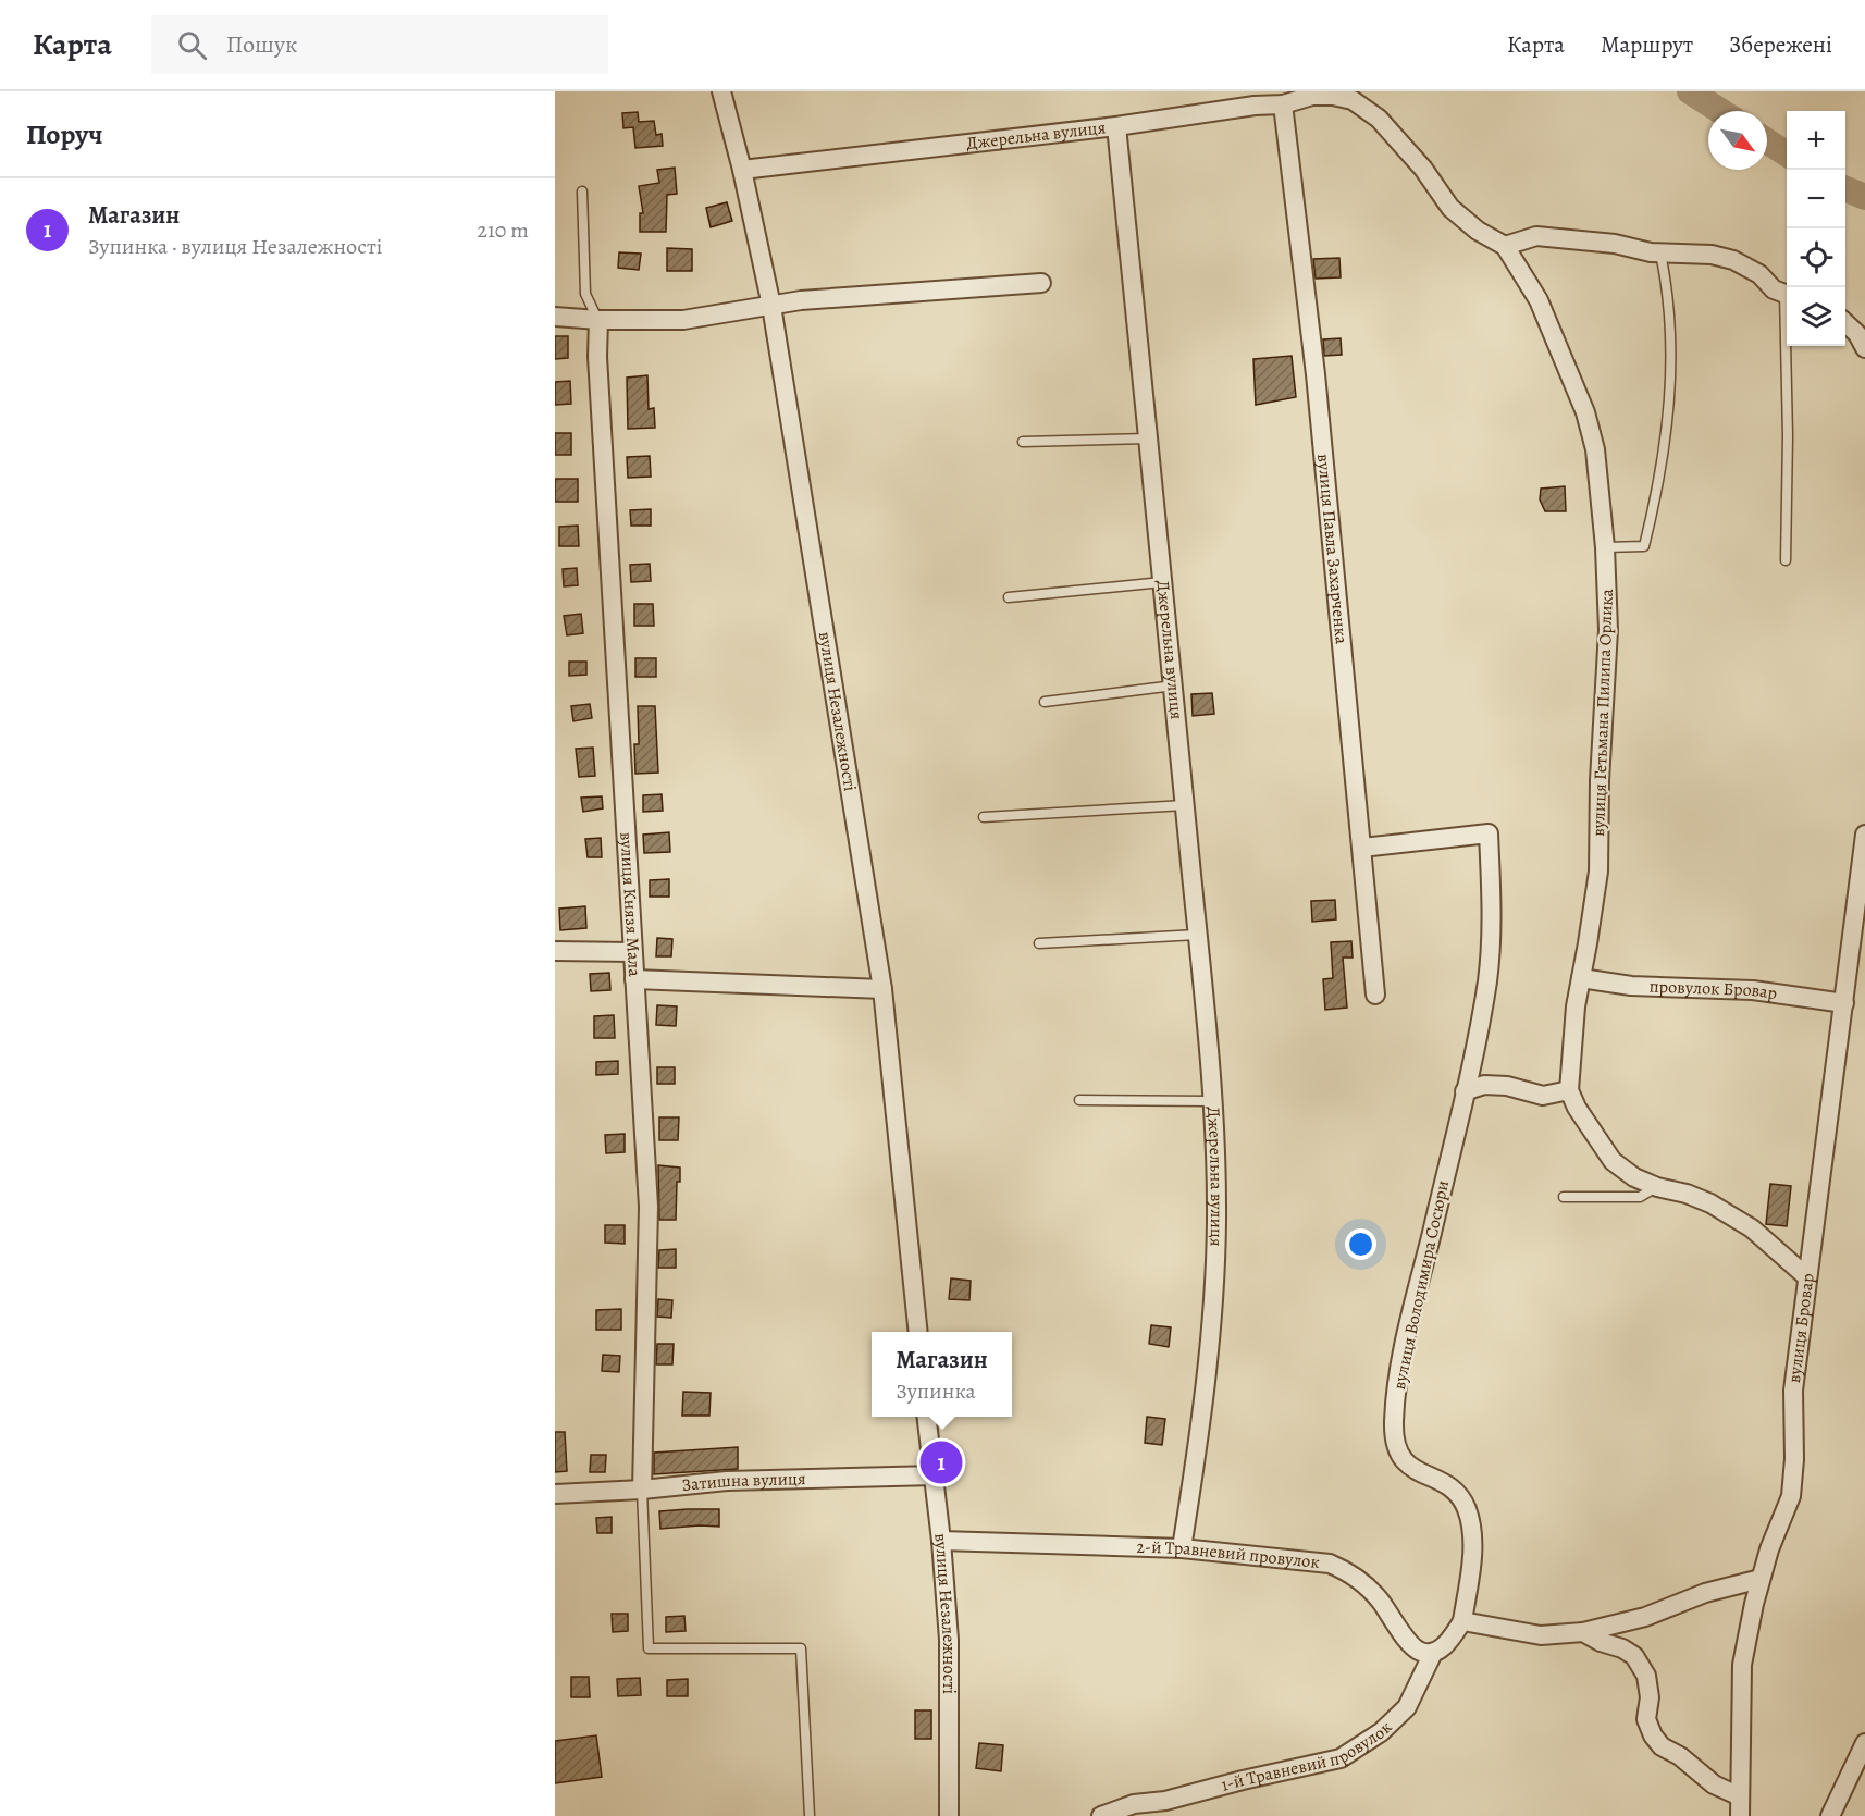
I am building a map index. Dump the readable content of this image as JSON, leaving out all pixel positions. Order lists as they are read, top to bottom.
{
  "streets": {
    "street": [
      "Джерельна вулиця",
      "вулиця Павла Захарченка",
      "вулиця Незалежності",
      "вулиця Гетьмана Пилипа Орлика",
      "вулиця Князя Мала",
      "провулок Бровар",
      "вулиця Володимира Сосюри",
      "вулиця Бровар",
      "Затишна вулиця",
      "2-й Травневий провулок",
      "1-й Травневий провулок"
    ]
  },
  "crossings": [
    ["Джерельна вулиця", "вулиця Незалежності"],
    ["Джерельна вулиця", "вулиця Гетьмана Пилипа Орлика"],
    ["Джерельна вулиця", "2-й Травневий провулок"],
    ["вулиця Павла Захарченка", "вулиця Гетьмана Пилипа Орлика"],
    ["вулиця Павла Захарченка", "вулиця Володимира Сосюри"],
    ["вулиця Незалежності", "Затишна вулиця"],
    ["вулиця Незалежності", "2-й Травневий провулок"],
    ["вулиця Гетьмана Пилипа Орлика", "провулок Бровар"],
    ["вулиця Князя Мала", "Затишна вулиця"],
    ["провулок Бровар", "вулиця Бровар"],
    ["2-й Травневий провулок", "1-й Травневий провулок"]
  ],
  "north": "bottom right",
  "page": {
    "header": "Карта",
    "search": "Пошук",
    "nav": ["Карта", "Маршрут", "Збережені"],
    "heading": "Поруч",
    "map_buttons": ["+", "−"],
    "list": [
      {
        "mark": "1",
        "name": "Магазин",
        "note": "Зупинка · вулиця Незалежності",
        "value": "210 m"
      }
    ],
    "popup": ["Магазин", "Зупинка"],
    "pins": "1"
  }
}
